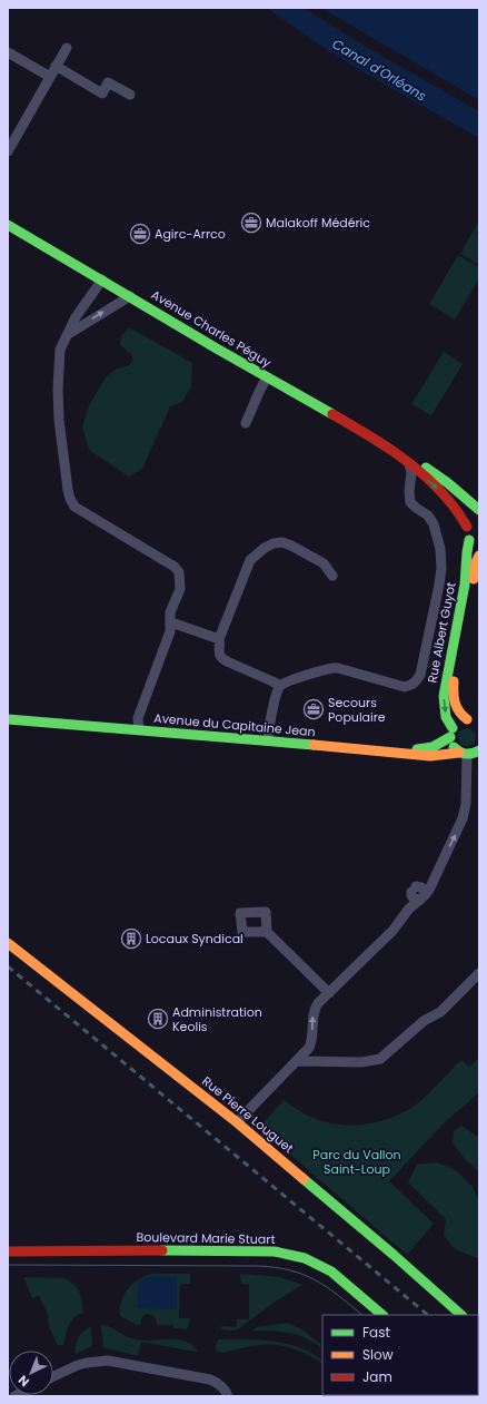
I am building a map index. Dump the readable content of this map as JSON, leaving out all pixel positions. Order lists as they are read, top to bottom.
{
  "streets": {
    "main road": [
      "Avenue Charles Péguy",
      "Rue Albert Guyot",
      "Avenue du Capitaine Jean",
      "Rue Pierre Louguet",
      "Boulevard Marie Stuart"
    ]
  },
  "crossings": [
    ["Avenue Charles Péguy", "Rue Albert Guyot"],
    ["Rue Albert Guyot", "Avenue du Capitaine Jean"]
  ],
  "water": ["Canal d'Orléans"],
  "parks": ["Parc du Vallon Saint-Loup"],
  "places": {
    "office": ["Malakoff Médéric", "Agirc-Arrco", "Secours Populaire"],
    "building": ["Locaux Syndical", "Administration Keolis"]
  },
  "legend": ["Fast", "Slow", "Jam"],
  "north": "bottom left"
}
